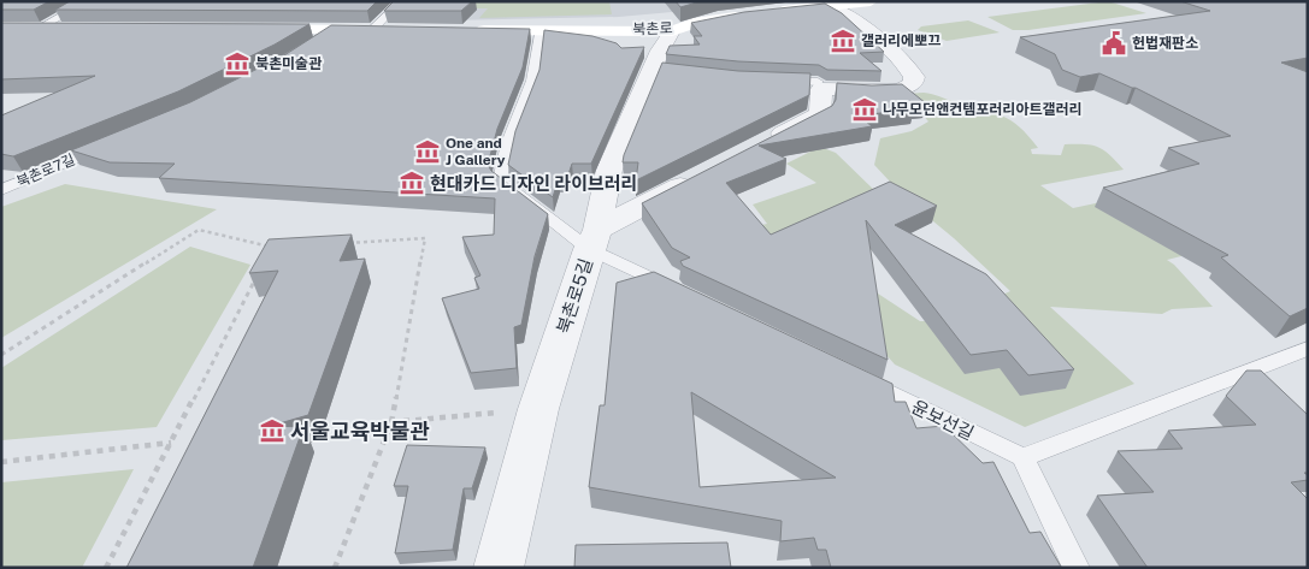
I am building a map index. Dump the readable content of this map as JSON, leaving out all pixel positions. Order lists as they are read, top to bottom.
{
  "streets": {
    "street": ["북촌로", "북촌로5길"],
    "lane": ["북촌로7길", "윤보선길"]
  },
  "crossings": [
    ["북촌로", "북촌로5길"]
  ],
  "places": {
    "museum": [
      "갤러리에뽀끄",
      "북촌미술관",
      "나무모던앤컨템포러리아트갤러리",
      "One and J Gallery",
      "현대카드 디자인 라이브러리",
      "서울교육박물관"
    ],
    "public building": ["헌법재판소"]
  }
}
